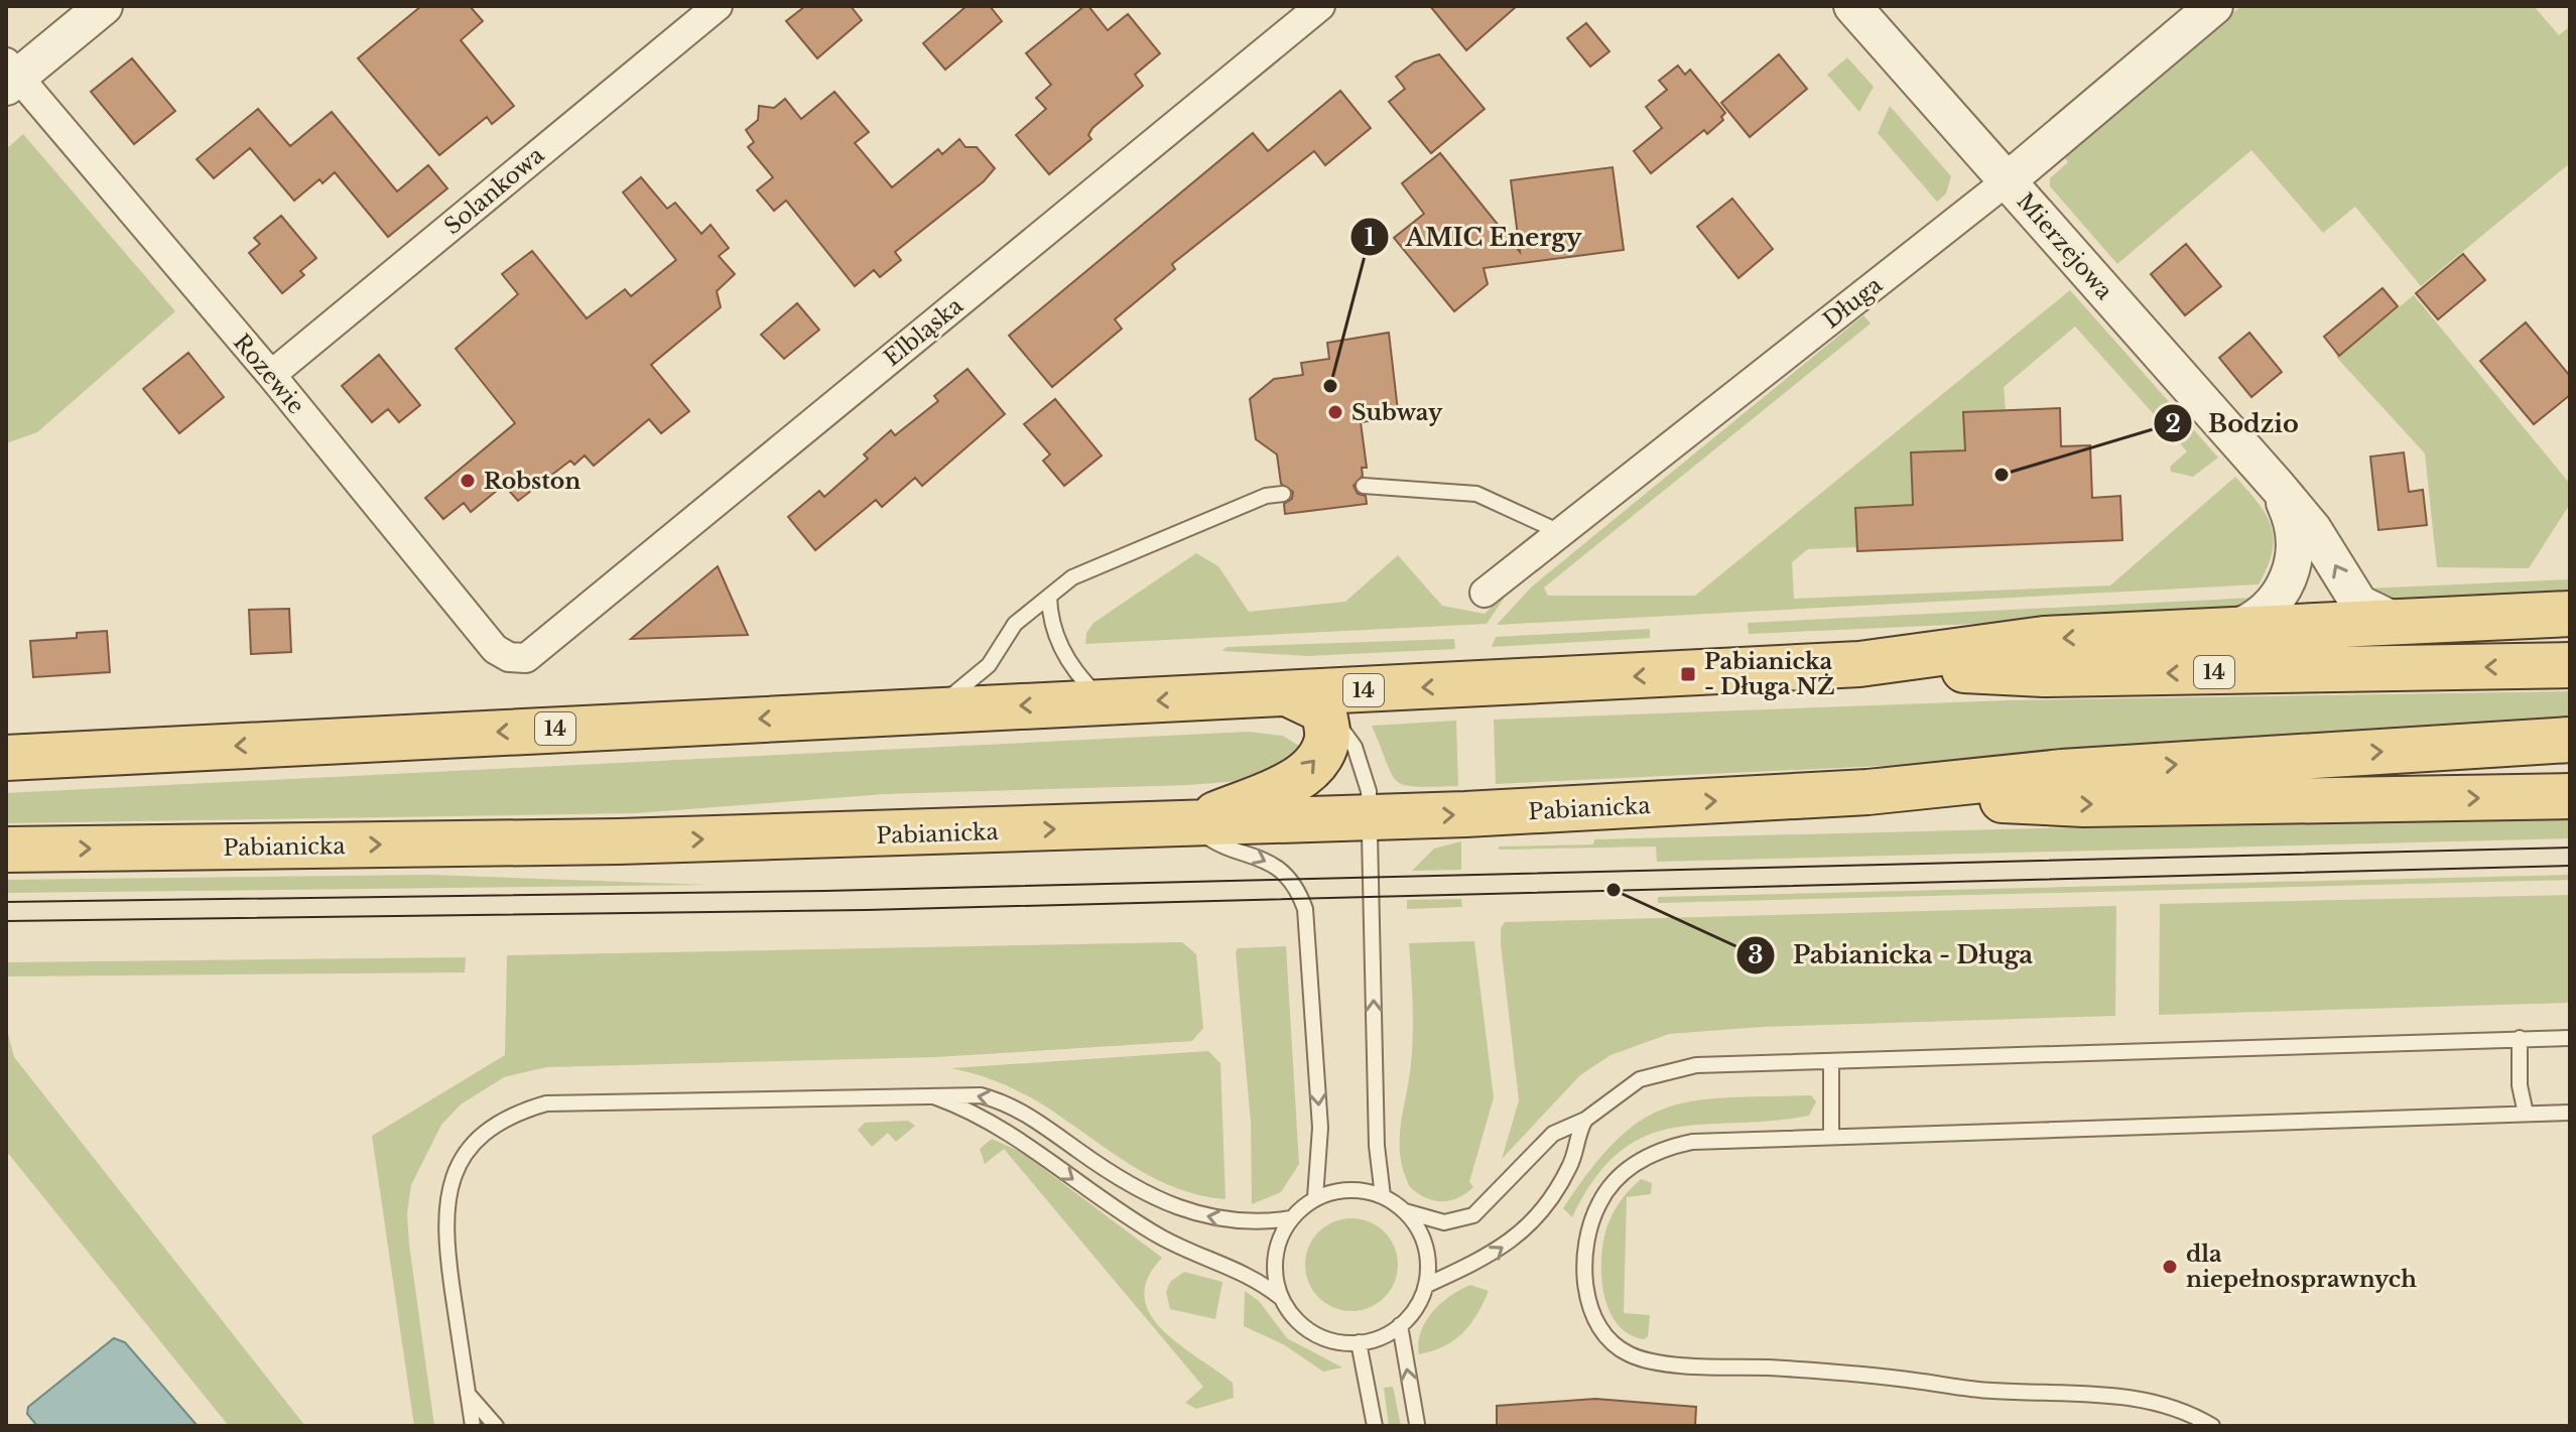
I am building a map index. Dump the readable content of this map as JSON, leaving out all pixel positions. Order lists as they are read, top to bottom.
{
  "streets": {
    "main road": ["14", "Pabianicka"],
    "street": [
      "Solankowa",
      "Mierzejowa",
      "Długa",
      "Elbląska",
      "Rozewie"
    ]
  },
  "crossings": [
    ["Solankowa", "Rozewie"],
    ["Mierzejowa", "Długa"],
    ["Elbląska", "Rozewie"]
  ],
  "places": {
    "other": [
      "AMIC Energy",
      "Subway",
      "Bodzio",
      "Robston",
      "Pabianicka - Długa",
      "dla niepełnosprawnych"
    ],
    "transit": ["Pabianicka - Długa NŻ"]
  }
}
